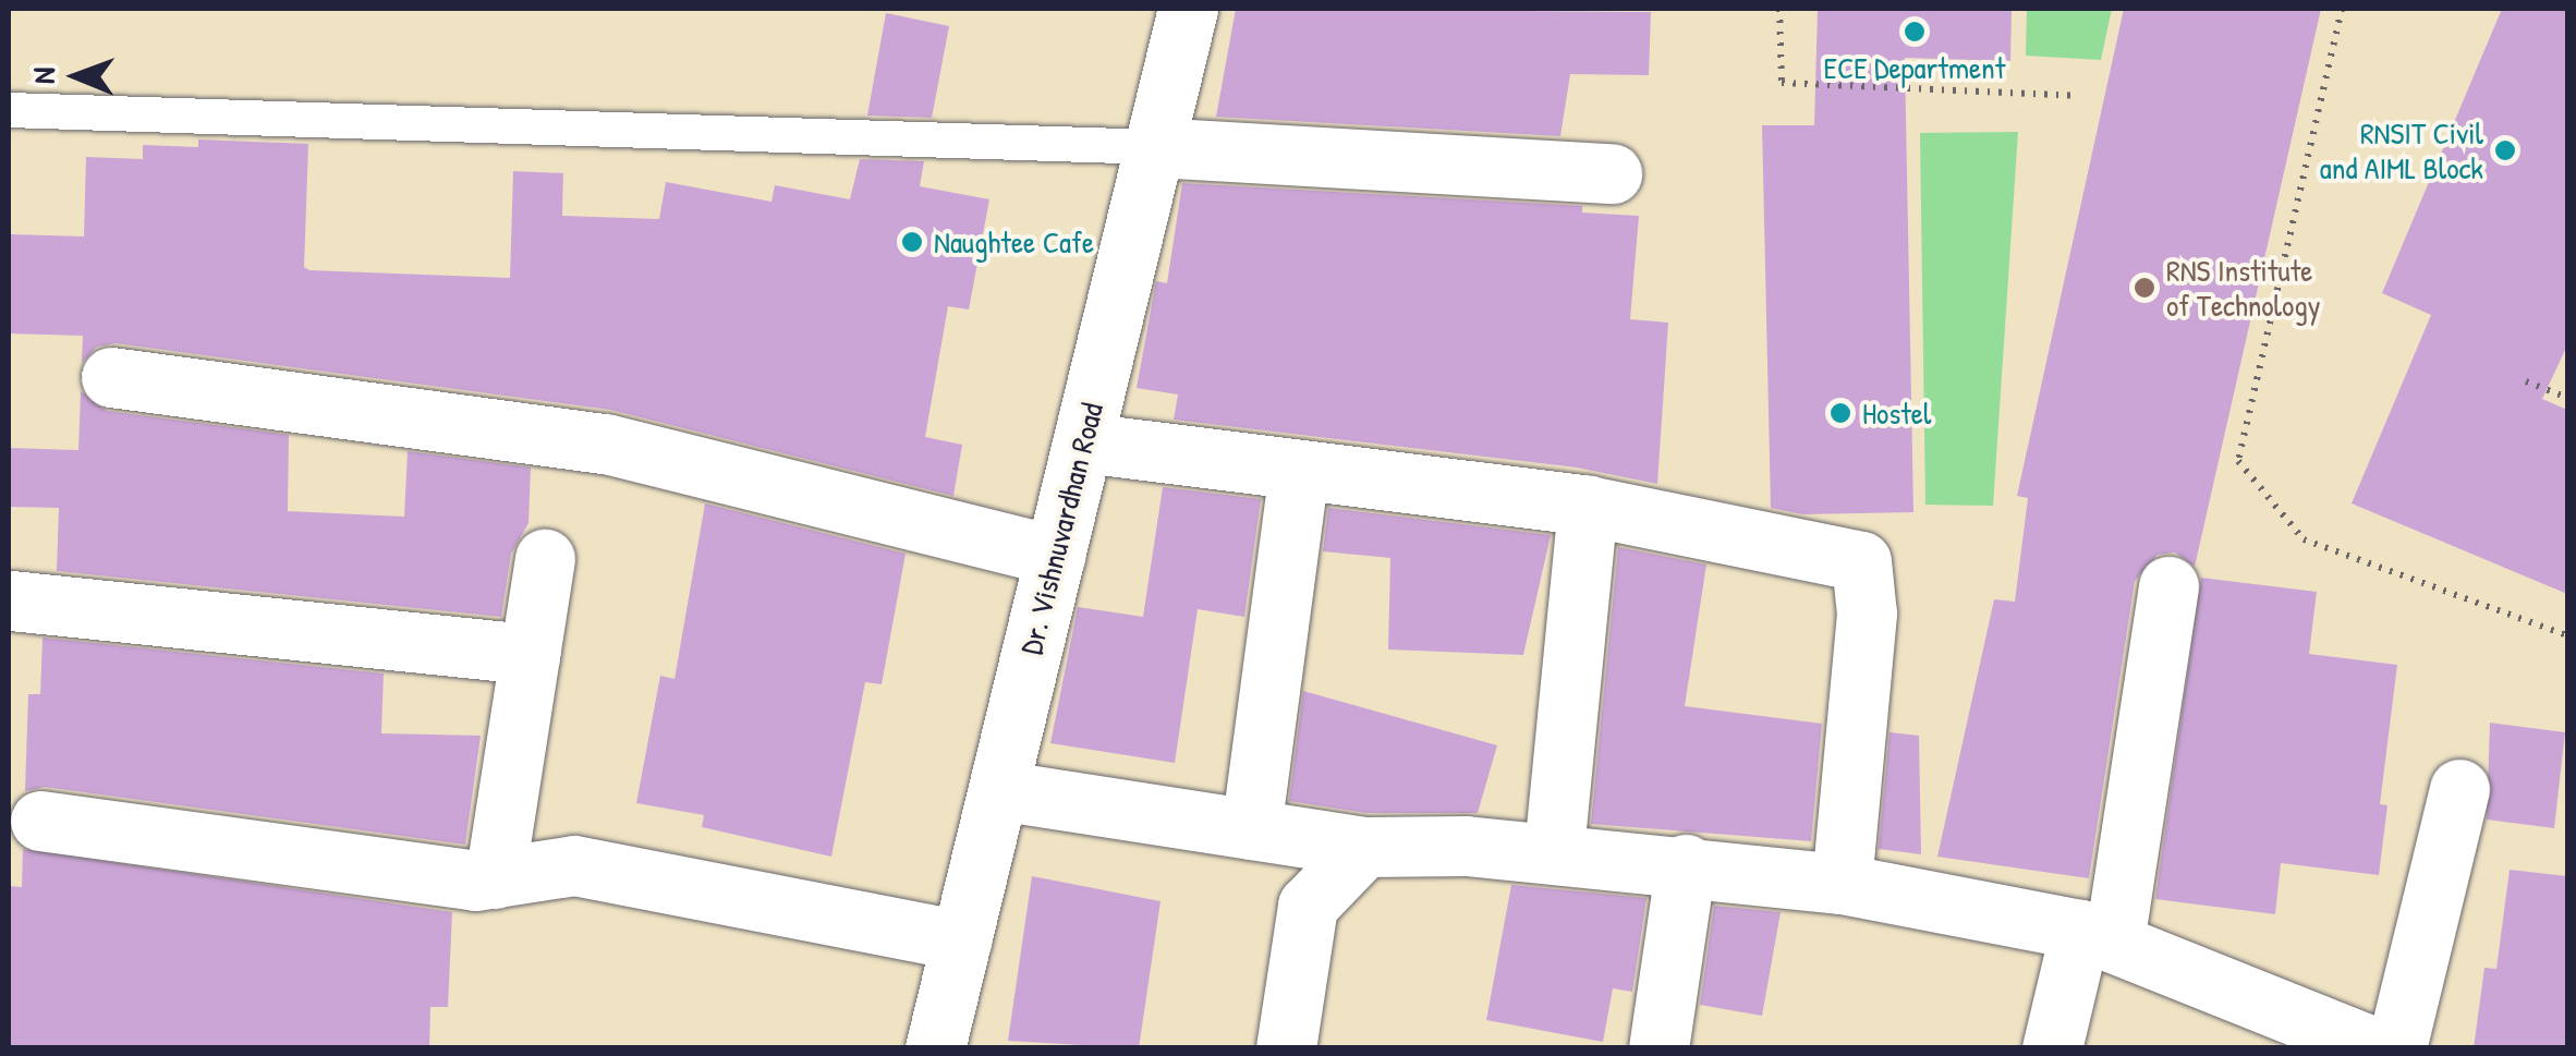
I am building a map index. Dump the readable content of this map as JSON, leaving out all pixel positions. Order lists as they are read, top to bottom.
{
  "streets": {
    "street": ["Dr. Vishnuvardhan Road"]
  },
  "places": [
    "ECE Department",
    "RNSIT Civil and AIML Block",
    "Naughtee Cafe",
    "RNS Institute of Technology",
    "Hostel"
  ],
  "north": "left"
}
